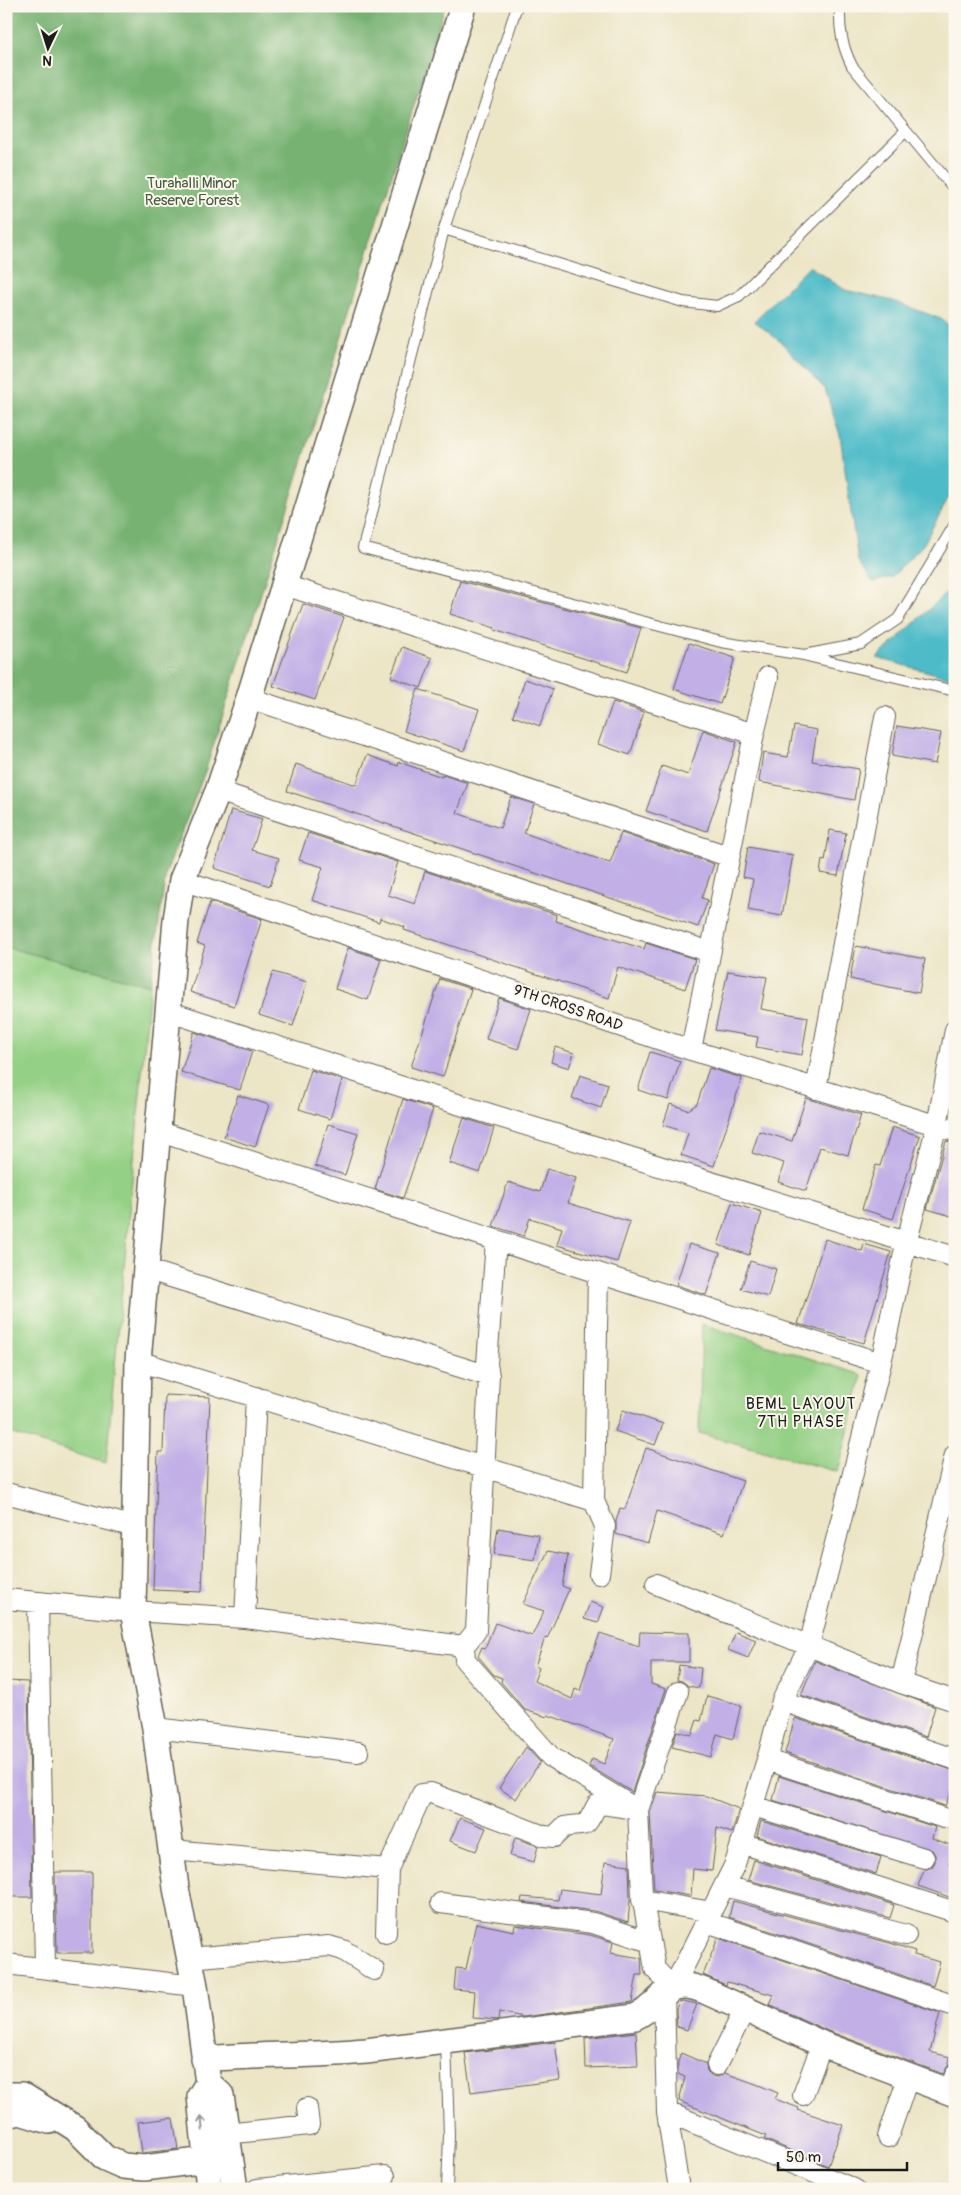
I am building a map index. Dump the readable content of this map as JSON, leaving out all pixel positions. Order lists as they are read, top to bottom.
{
  "streets": {
    "street": ["9TH CROSS ROAD"]
  },
  "districts": ["BEML LAYOUT 7TH PHASE"],
  "parks": ["Turahalli Minor Reserve Forest"],
  "scale_bar": "50 m",
  "north": "bottom"
}
